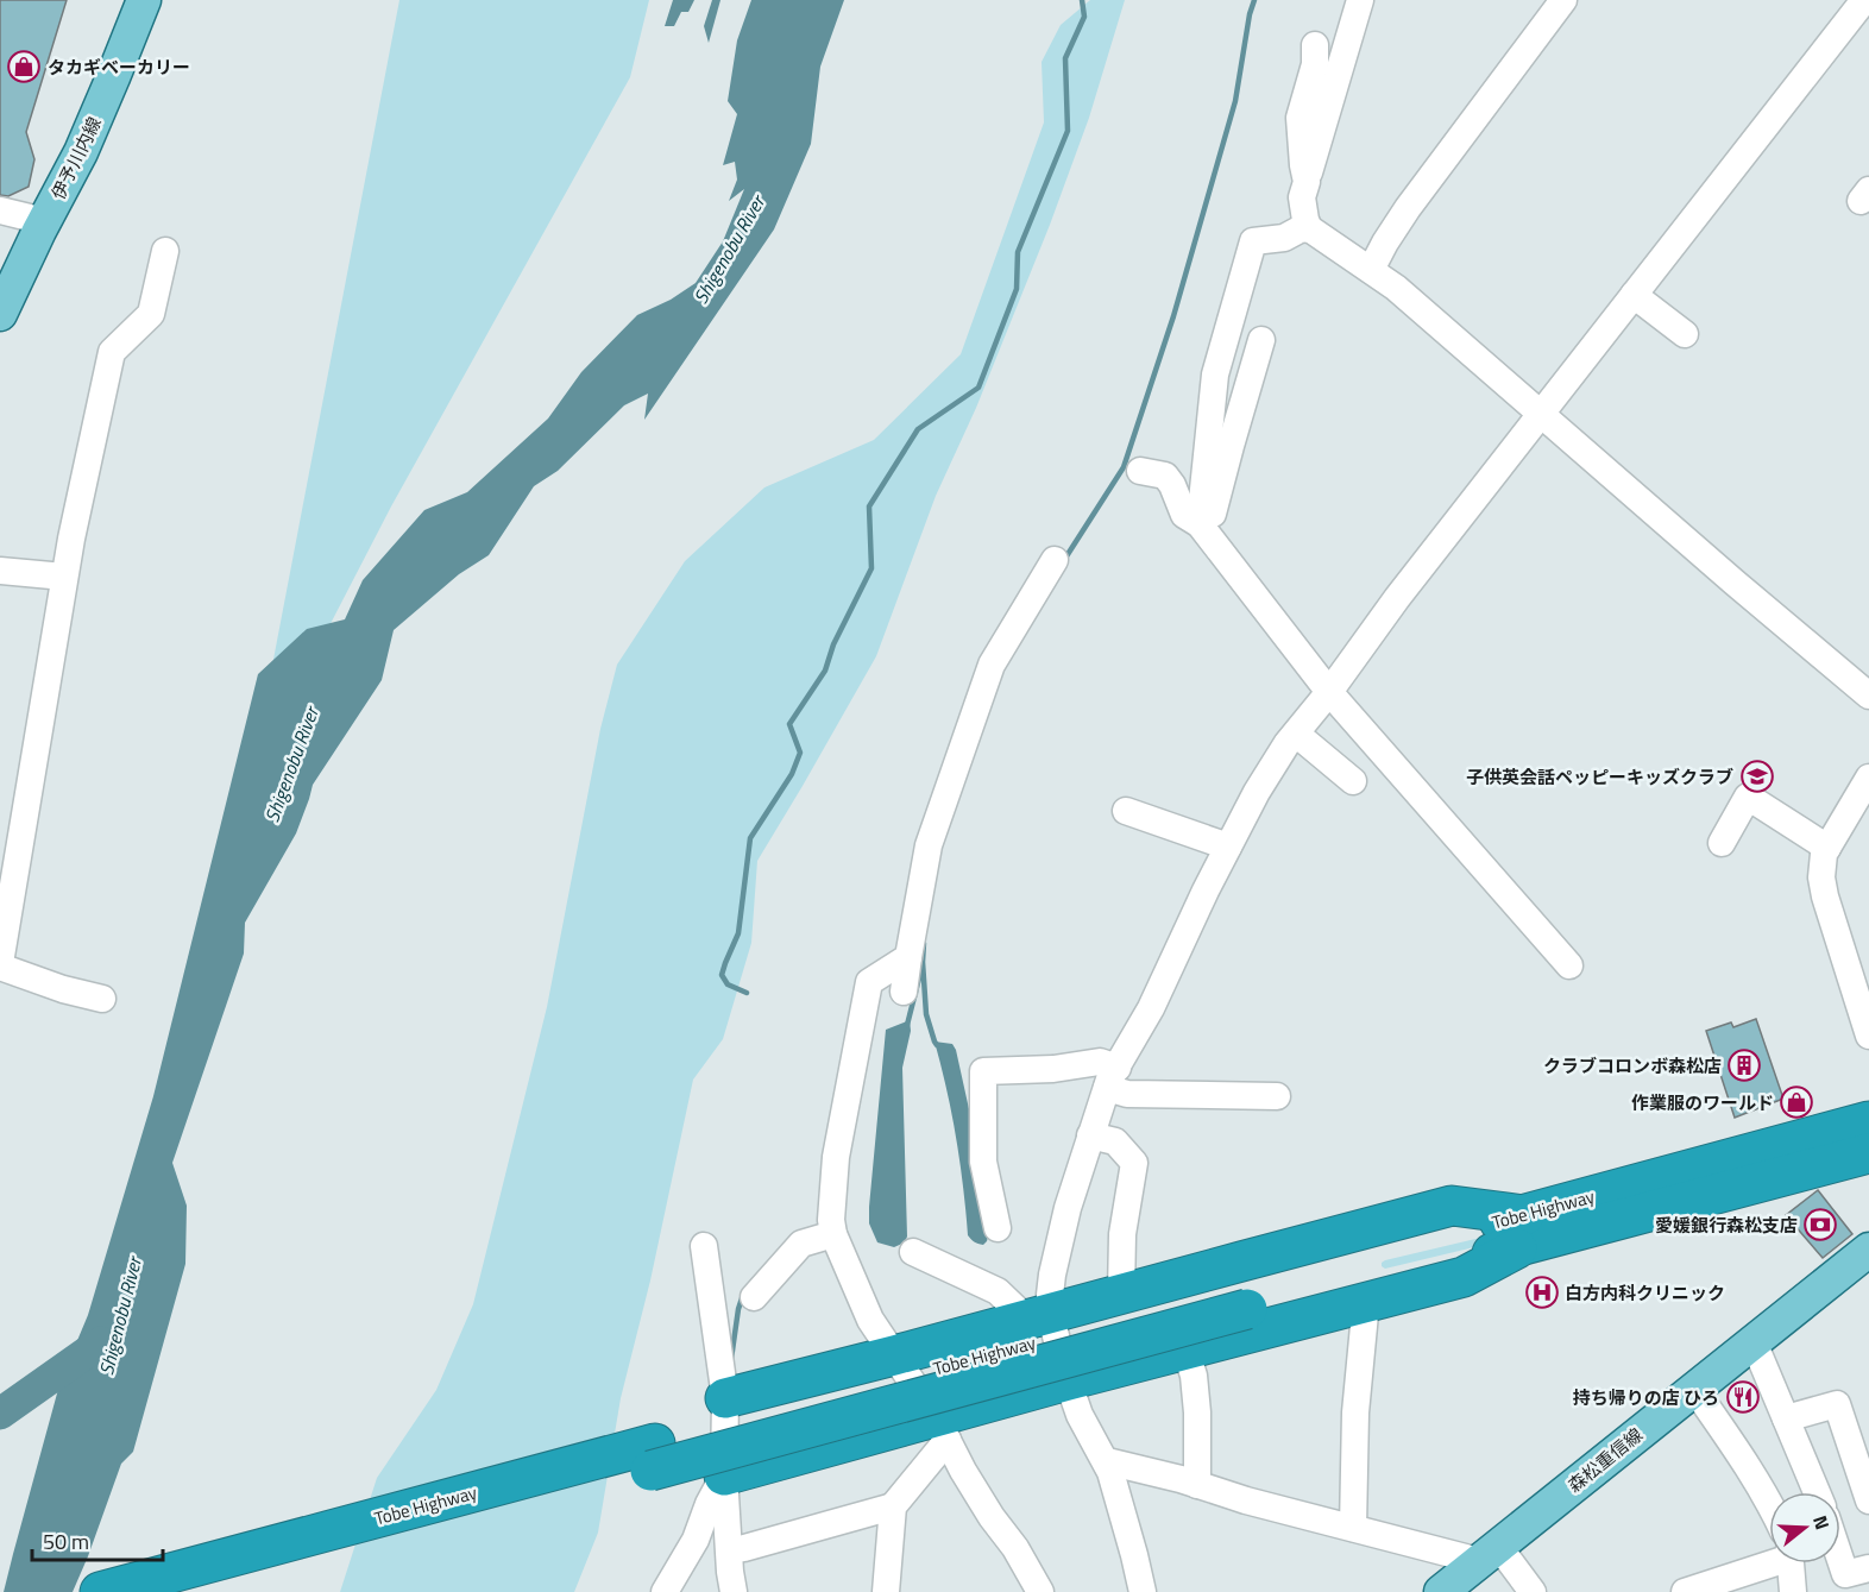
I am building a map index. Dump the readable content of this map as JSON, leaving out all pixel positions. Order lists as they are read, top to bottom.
{
  "streets": {
    "highway": ["Tobe Highway"],
    "main road": ["伊予川内線", "森松重信線"]
  },
  "water": ["Shigenobu River"],
  "places": {
    "shop": ["タカギベーカリー", "作業服のワールド"],
    "school or university": ["子供英会話ペッピーキッズクラブ"],
    "building": ["クラブコロンボ森松店"],
    "bank": ["愛媛銀行森松支店"],
    "hospital": ["白方内科クリニック"],
    "restaurant": ["持ち帰りの店 ひろ"]
  },
  "scale_bar": "50 m",
  "north": "right"
}
